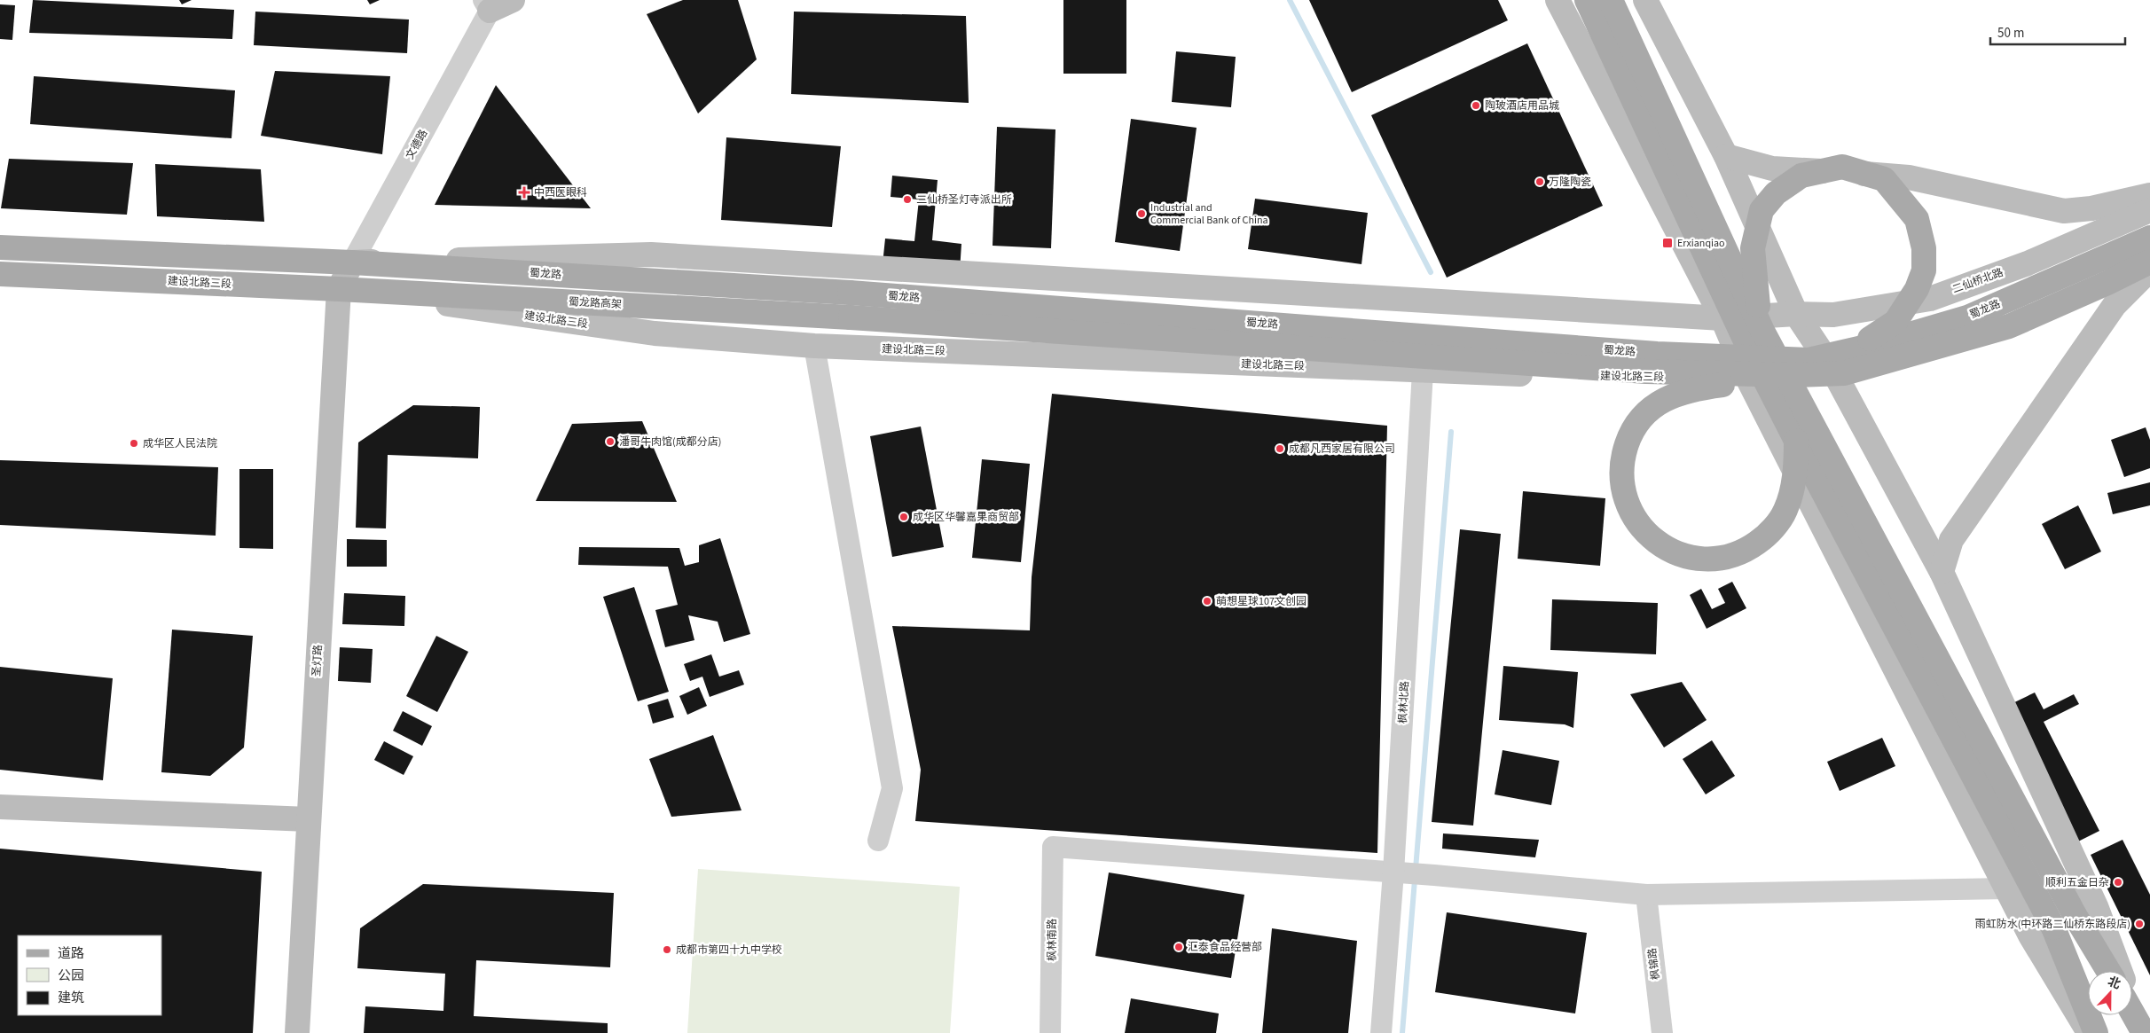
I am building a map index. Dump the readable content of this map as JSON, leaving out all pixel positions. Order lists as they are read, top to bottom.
{
  "streets": {
    "main road": [
      "文德路",
      "蜀龙路",
      "二仙桥北路",
      "建设北路三段",
      "蜀龙路高架",
      "圣灯路"
    ],
    "street": ["枫林北路", "枫林南路", "枫锦路"]
  },
  "crossings": [
    ["文德路", "蜀龙路"],
    ["文德路", "建设北路三段"],
    ["文德路", "蜀龙路高架"],
    ["文德路", "圣灯路"],
    ["蜀龙路", "蜀龙路高架"],
    ["建设北路三段", "蜀龙路高架"],
    ["建设北路三段", "圣灯路"],
    ["建设北路三段", "枫林北路"],
    ["蜀龙路高架", "圣灯路"],
    ["枫林北路", "枫林南路"]
  ],
  "places": {
    "other": [
      "陶玻酒店用品城",
      "万隆陶瓷",
      "二仙桥圣灯寺派出所",
      "Industrial and Commercial Bank of China",
      "潘哥牛肉馆(成都分店)",
      "成华区人民法院",
      "成都凡西家居有限公司",
      "成华区华馨嘉果商贸部",
      "萌想星球107文创园",
      "顺利五金日杂",
      "雨虹防水(中环路二仙桥东路段店)",
      "汇泰食品经营部",
      "成都市第四十九中学校"
    ],
    "health": ["中西医眼科"],
    "transit": ["Erxianqiao"]
  },
  "legend": ["道路", "公园", "建筑"],
  "scale_bar": "50 m",
  "north": "top"
}
